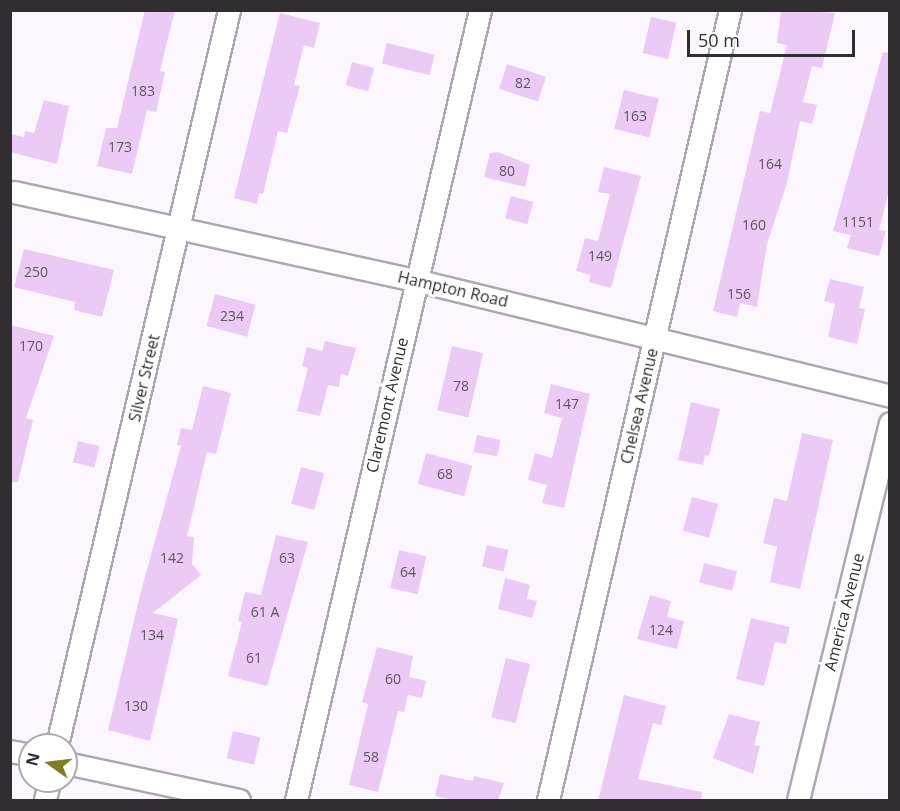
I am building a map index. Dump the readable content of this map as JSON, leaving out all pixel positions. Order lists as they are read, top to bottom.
{
  "streets": {
    "street": [
      "Hampton Road",
      "Silver Street",
      "Claremont Avenue",
      "Chelsea Avenue",
      "America Avenue"
    ]
  },
  "crossings": [
    ["Hampton Road", "Silver Street"],
    ["Hampton Road", "Claremont Avenue"],
    ["Hampton Road", "Chelsea Avenue"]
  ],
  "house_numbers": [
    "82",
    "183",
    "163",
    "173",
    "164",
    "80",
    "1151",
    "160",
    "149",
    "250",
    "156",
    "234",
    "170",
    "78",
    "147",
    "68",
    "142",
    "63",
    "64",
    "61 A",
    "124",
    "134",
    "61",
    "60",
    "130",
    "58"
  ],
  "scale_bar": "50 m",
  "north": "left"
}
